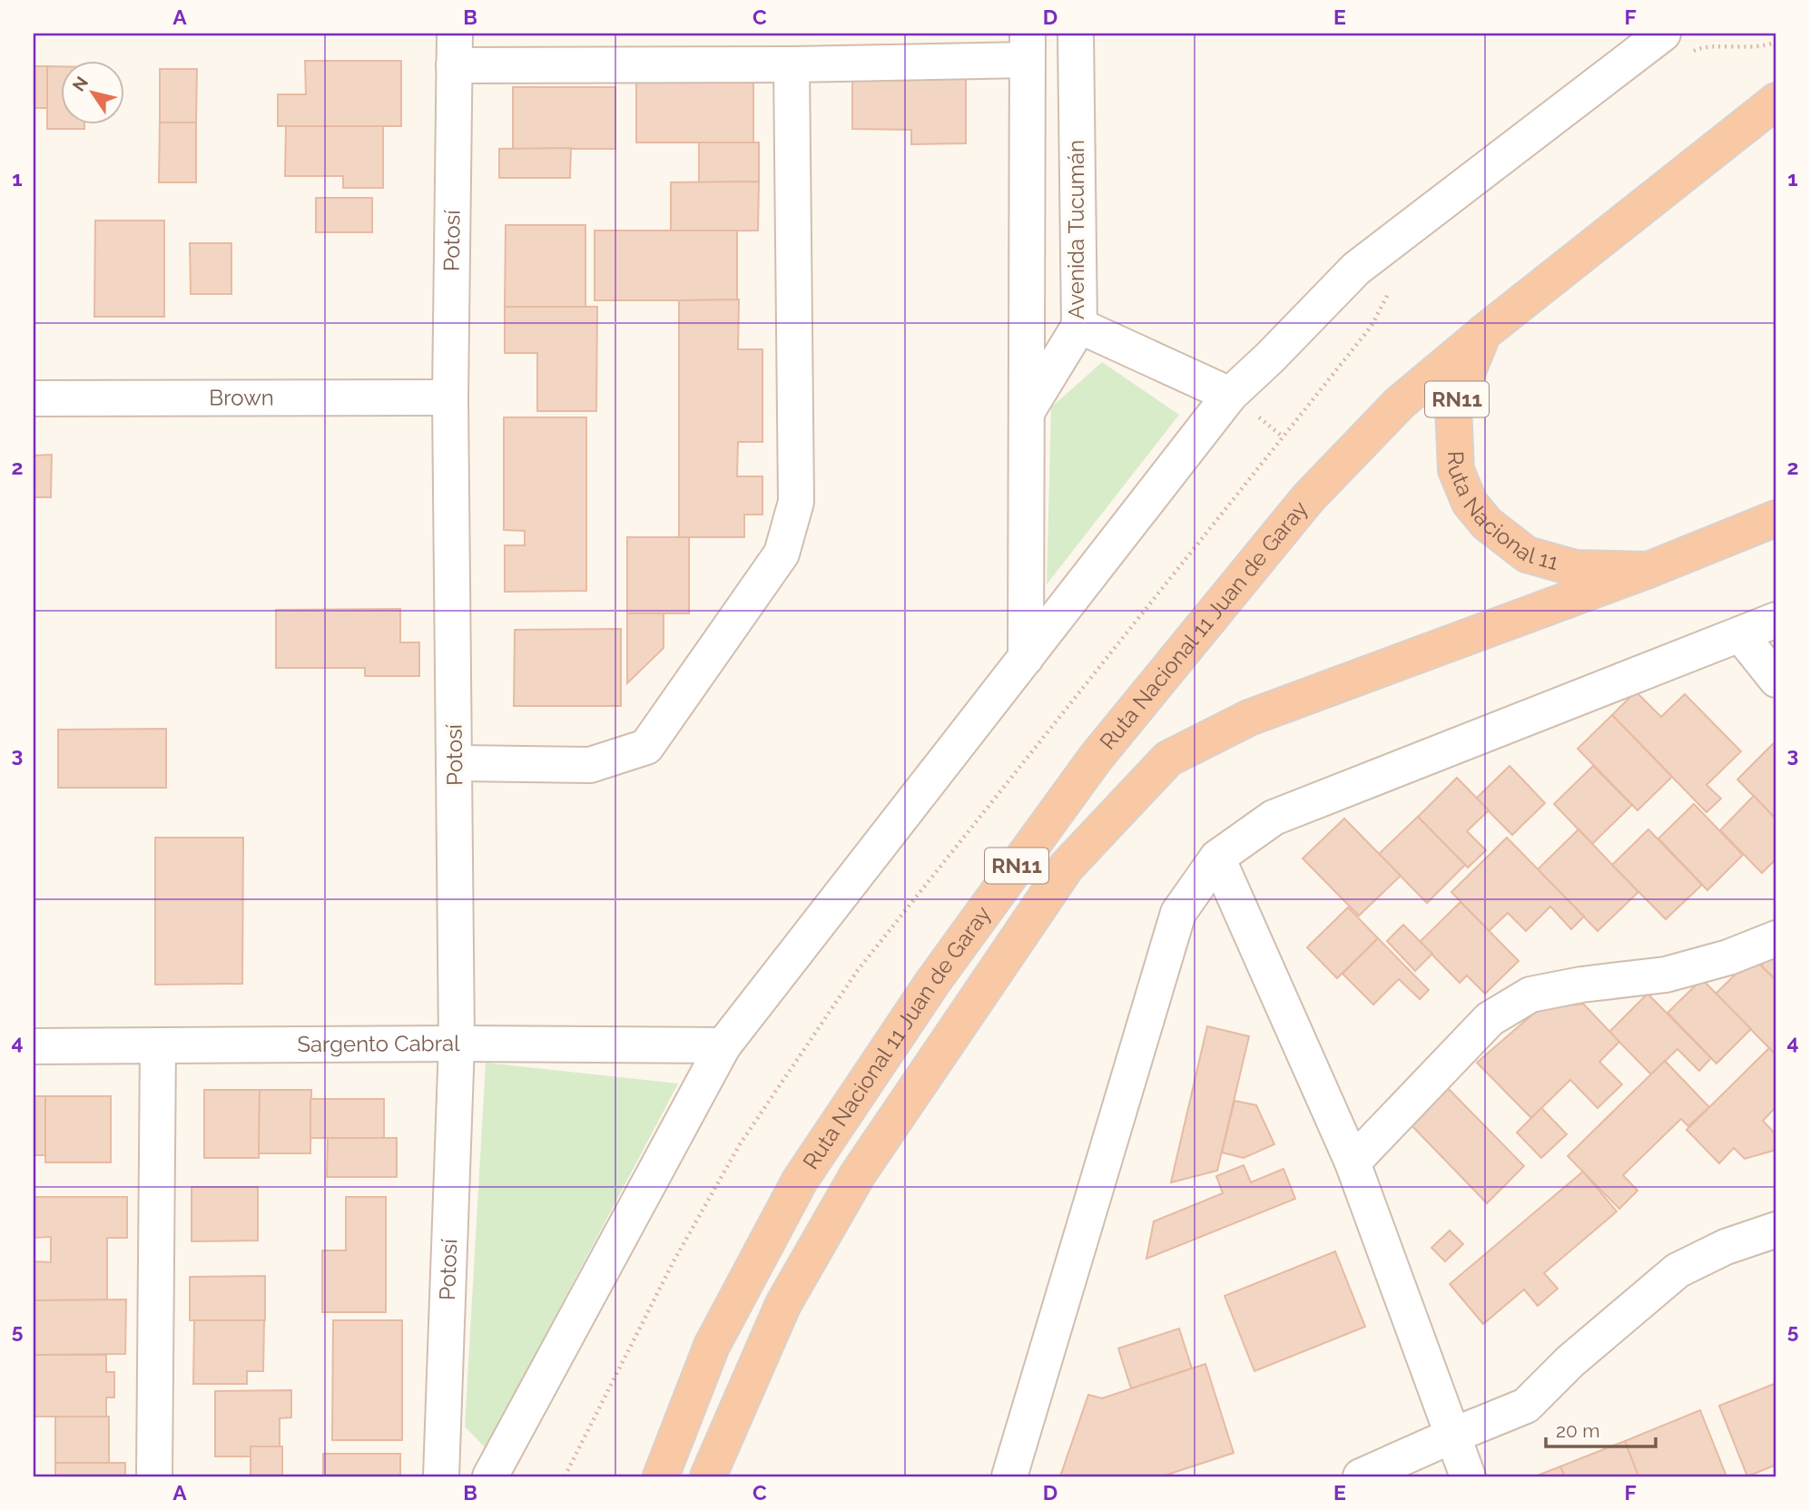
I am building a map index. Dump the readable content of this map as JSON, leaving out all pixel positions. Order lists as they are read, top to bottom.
{
  "streets": {
    "highway": ["RN11", "Ruta Nacional 11", "Ruta Nacional 11 Juan de Garay"],
    "street": [
      "Avenida Tucumán",
      "Potosí",
      "Brown",
      "Sargento Cabral"
    ]
  },
  "crossings": [
    ["Potosí", "Brown"],
    ["Potosí", "Sargento Cabral"],
    ["Ruta Nacional 11", "Ruta Nacional 11 Juan de Garay"]
  ],
  "scale_bar": "20 m",
  "north": "top left",
  "grid": {
    "columns": [
      "A",
      "B",
      "C",
      "D",
      "E",
      "F"
    ],
    "rows": [
      "1",
      "2",
      "3",
      "4",
      "5"
    ]
  }
}
